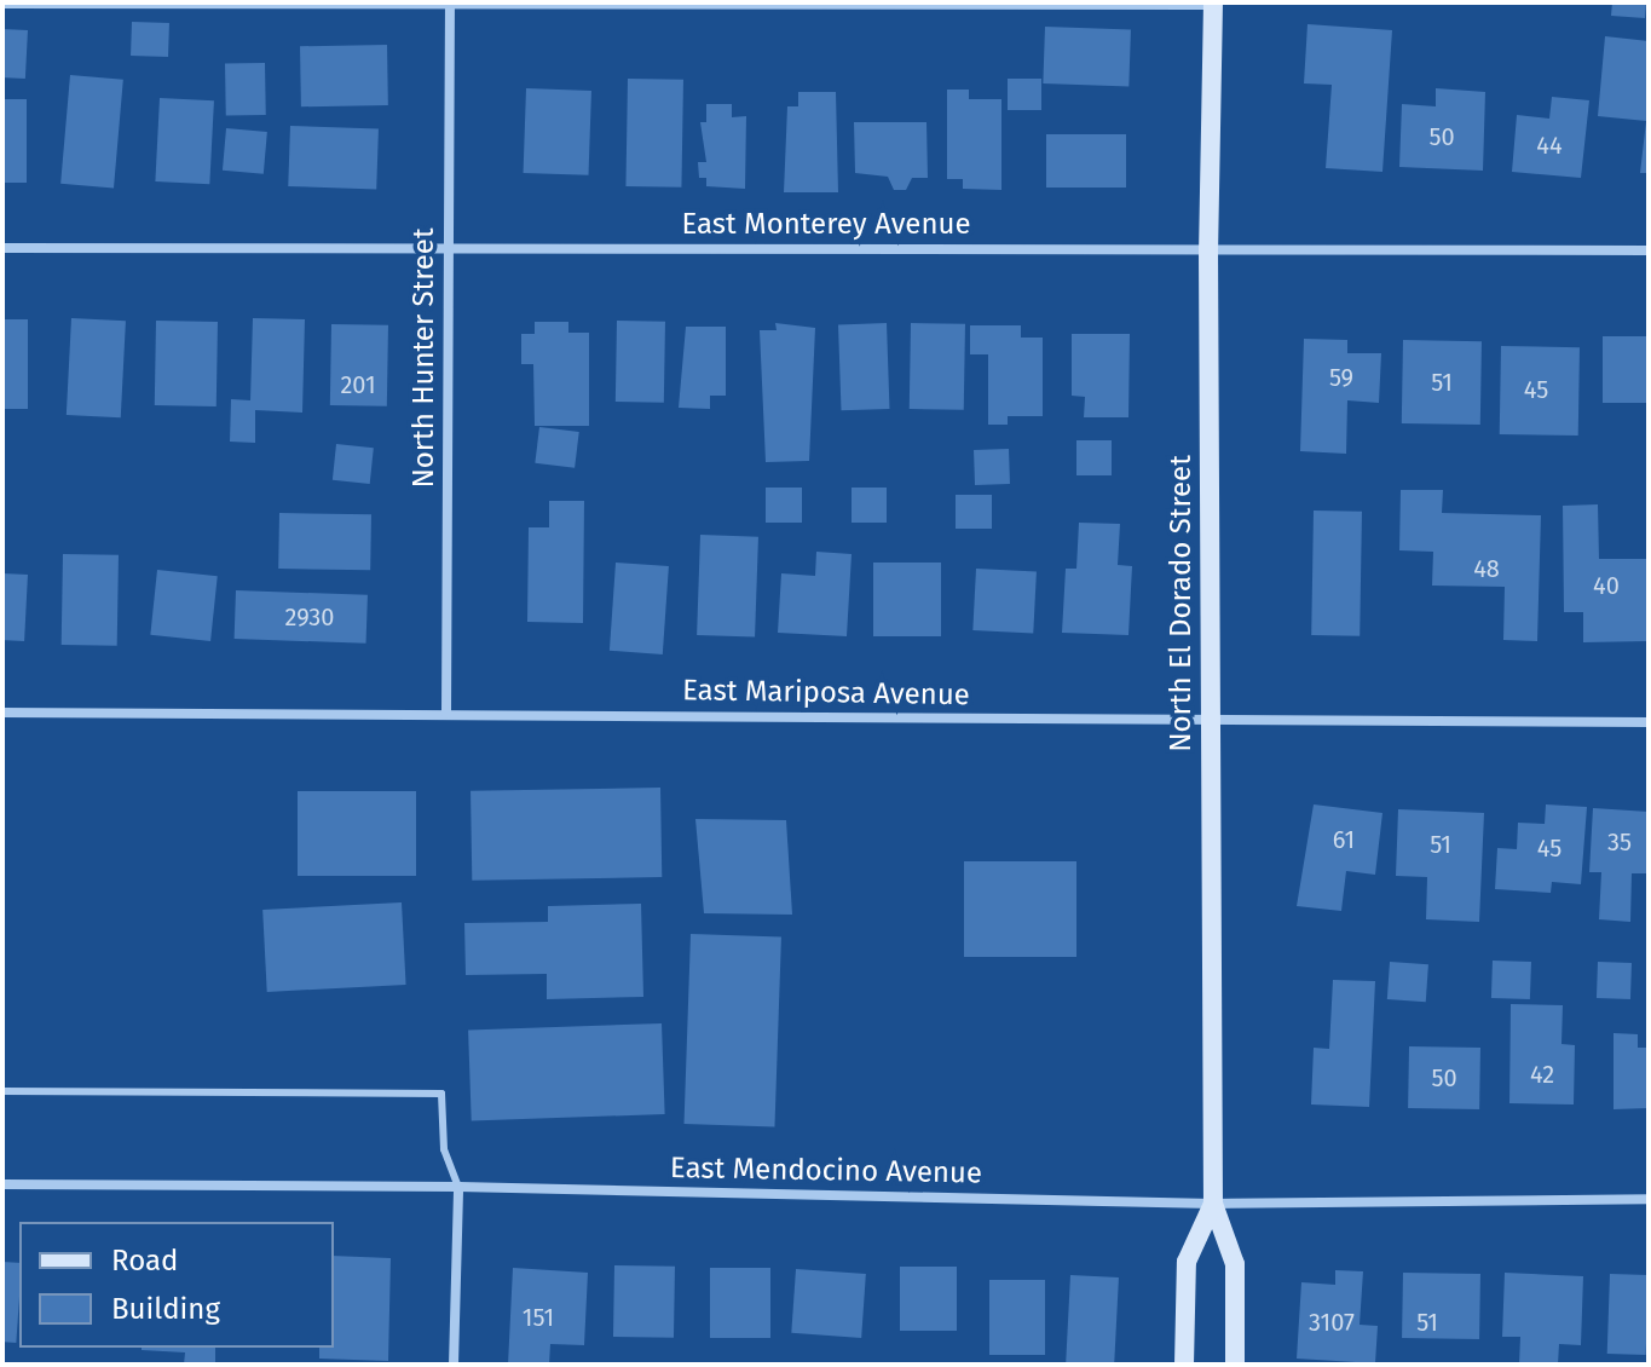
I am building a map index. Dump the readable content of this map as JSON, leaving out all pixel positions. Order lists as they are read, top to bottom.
{
  "streets": {
    "main road": ["North El Dorado Street"],
    "street": [
      "East Monterey Avenue",
      "North Hunter Street",
      "East Mariposa Avenue",
      "East Mendocino Avenue"
    ]
  },
  "crossings": [
    ["East Monterey Avenue", "North Hunter Street"],
    ["East Monterey Avenue", "North El Dorado Street"],
    ["North Hunter Street", "East Mariposa Avenue"],
    ["North El Dorado Street", "East Mariposa Avenue"],
    ["North El Dorado Street", "East Mendocino Avenue"]
  ],
  "house_numbers": [
    "50",
    "44",
    "59",
    "51",
    "201",
    "45",
    "48",
    "40",
    "2930",
    "61",
    "35",
    "51",
    "45",
    "42",
    "50",
    "151",
    "3107",
    "51"
  ],
  "legend": ["Road", "Building"]
}
